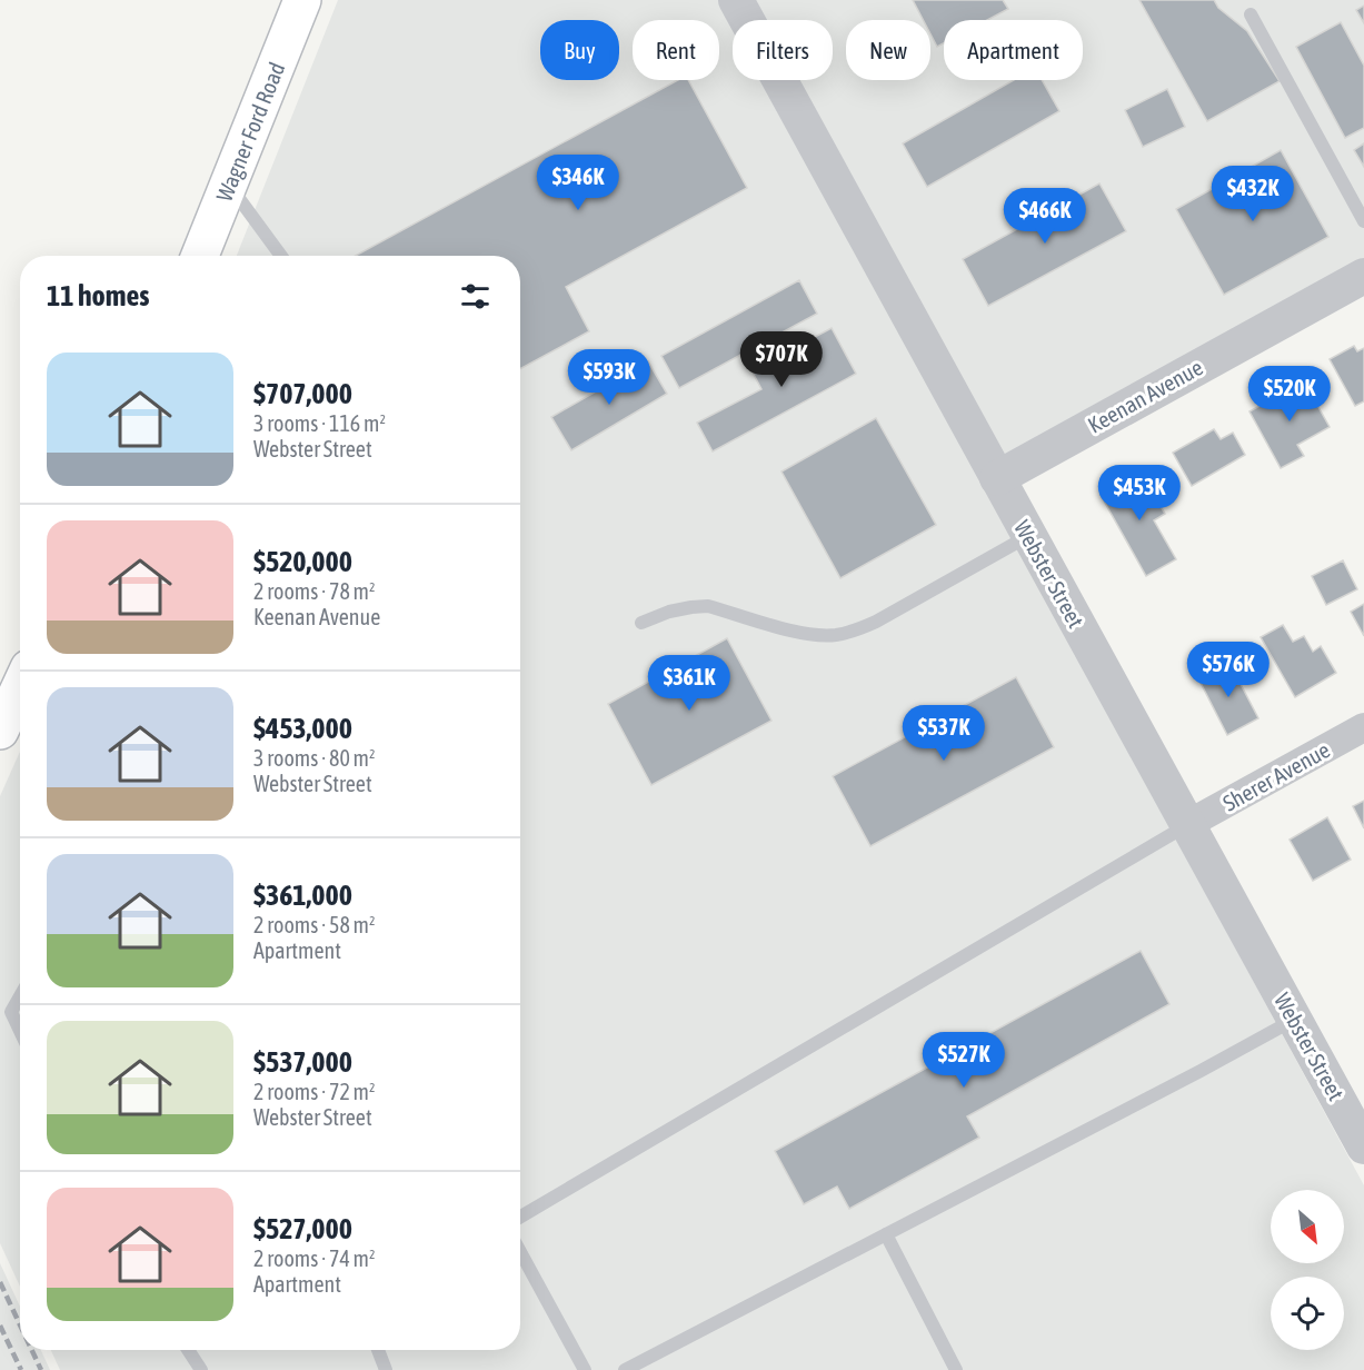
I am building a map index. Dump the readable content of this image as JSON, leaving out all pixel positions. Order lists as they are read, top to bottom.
{
  "streets": {
    "main road": ["Wagner Ford Road"],
    "street": ["Keenan Avenue", "Webster Street", "Sherer Avenue"]
  },
  "crossings": [
    ["Keenan Avenue", "Webster Street"],
    ["Webster Street", "Sherer Avenue"]
  ],
  "north": "bottom right",
  "page": {
    "chip": [
      "Buy",
      "Rent",
      "Filters",
      "New",
      "Apartment"
    ],
    "price": [
      "$346K",
      "$432K",
      "$466K",
      "$707K",
      "$593K",
      "$520K",
      "$453K",
      "$576K",
      "$361K",
      "$537K",
      "$527K"
    ],
    "heading": "11 homes",
    "list": [
      {
        "name": "$707,000",
        "note": "3 rooms · 116 m² · Webster Street"
      },
      {
        "name": "$520,000",
        "note": "2 rooms · 78 m² · Keenan Avenue"
      },
      {
        "name": "$453,000",
        "note": "3 rooms · 80 m² · Webster Street"
      },
      {
        "name": "$361,000",
        "note": "2 rooms · 58 m² · Apartment"
      },
      {
        "name": "$537,000",
        "note": "2 rooms · 72 m² · Webster Street"
      },
      {
        "name": "$527,000",
        "note": "2 rooms · 74 m² · Apartment"
      }
    ]
  }
}
